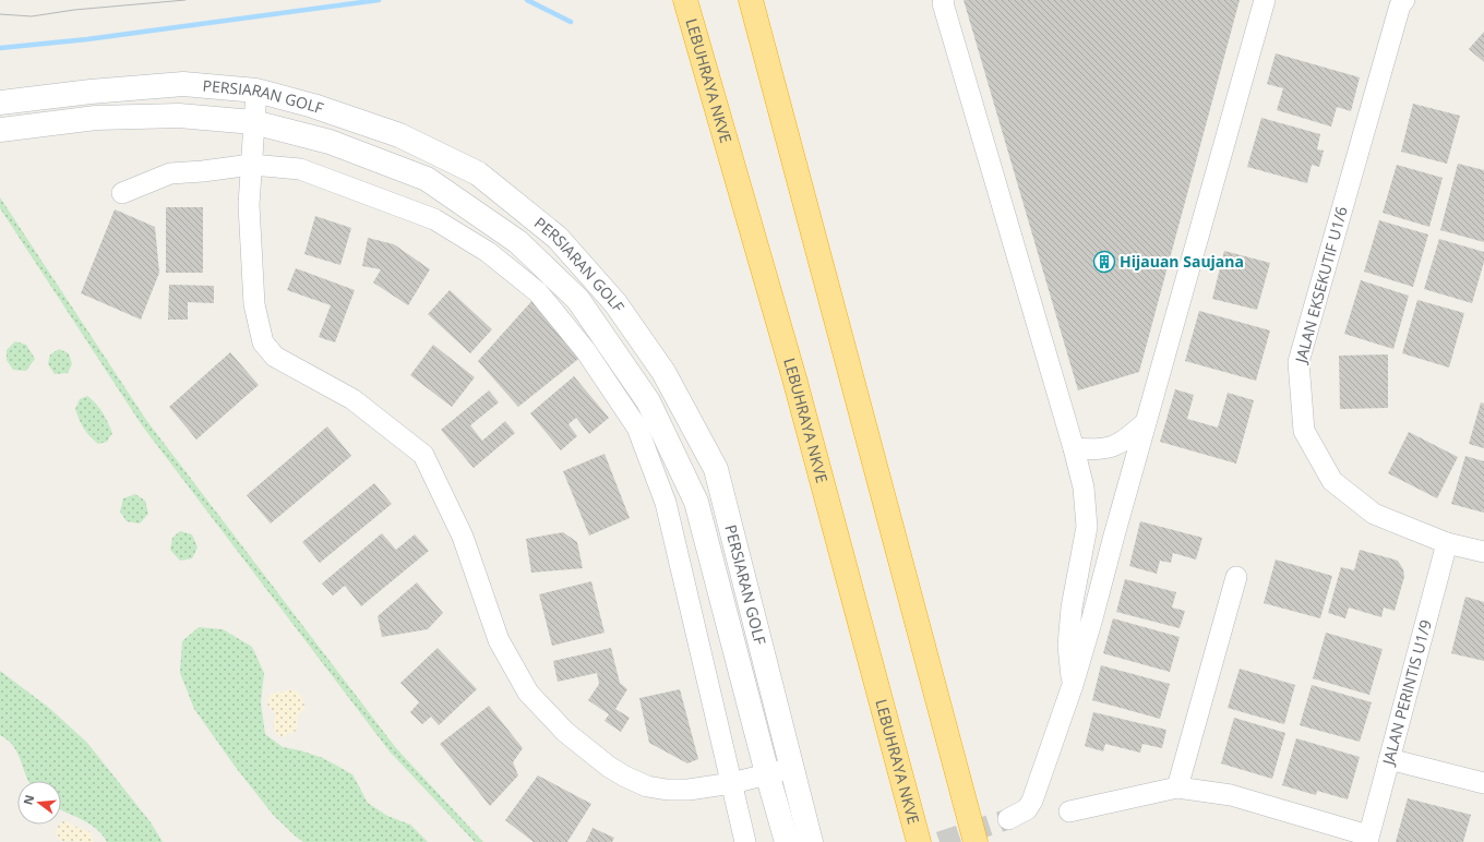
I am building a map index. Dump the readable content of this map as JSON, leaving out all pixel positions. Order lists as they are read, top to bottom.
{
  "streets": {
    "highway": ["LEBUHRAYA NKVE"],
    "street": ["PERSIARAN GOLF", "JALAN EKSEKUTIF U1/6", "JALAN PERINTIS U1/9"]
  },
  "crossings": [
    ["JALAN EKSEKUTIF U1/6", "JALAN PERINTIS U1/9"]
  ],
  "places": {
    "building": ["Hijauan Saujana"]
  },
  "north": "left"
}
